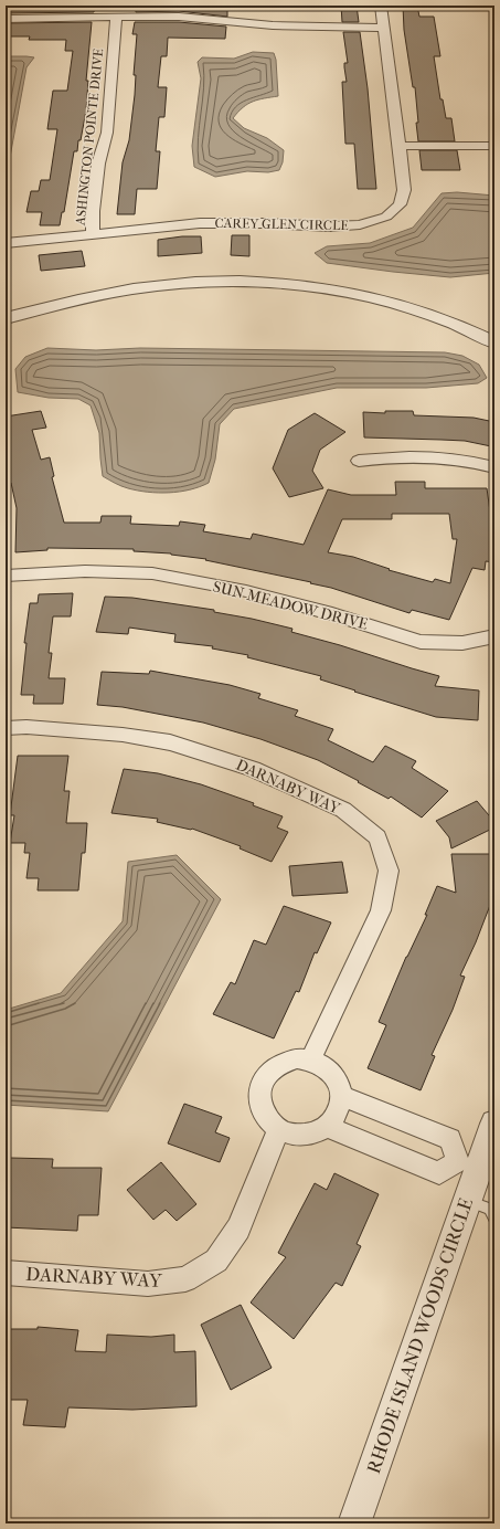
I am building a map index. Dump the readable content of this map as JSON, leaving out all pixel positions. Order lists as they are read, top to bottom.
{
  "streets": {
    "street": [
      "ASHINGTON POINTE DRIVE",
      "CAREY GLEN CIRCLE",
      "SUN MEADOW DRIVE",
      "DARNABY WAY",
      "RHODE ISLAND WOODS CIRCLE"
    ]
  },
  "crossings": [
    ["ASHINGTON POINTE DRIVE", "CAREY GLEN CIRCLE"]
  ]
}
